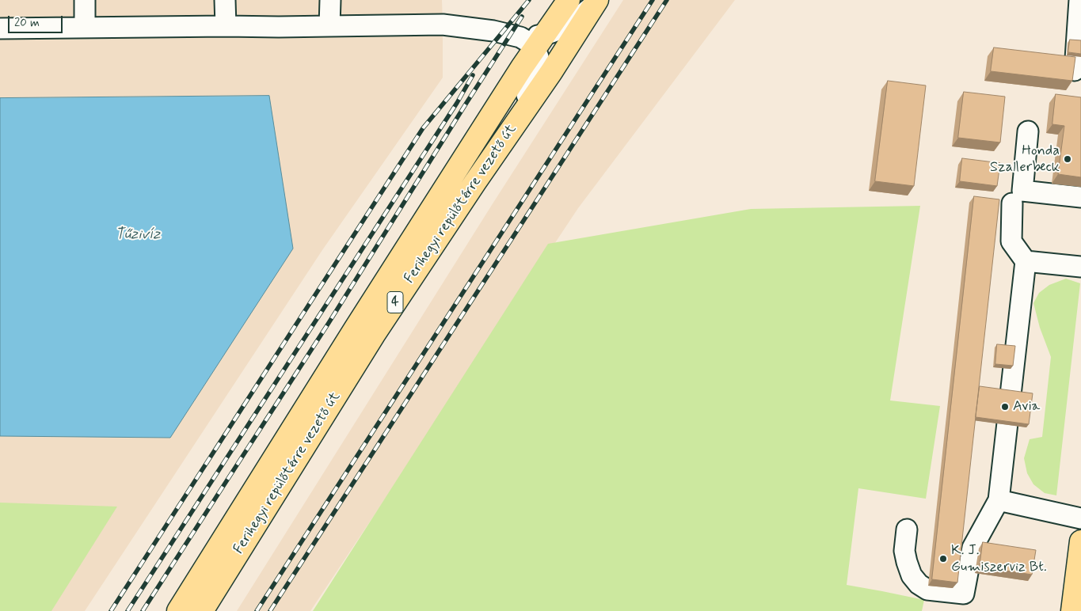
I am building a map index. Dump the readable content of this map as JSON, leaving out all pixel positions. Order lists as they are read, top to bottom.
{
  "streets": {
    "main road": ["Ferihegyi repülőtérre vezető út", "4"]
  },
  "water": ["Tűzivíz"],
  "places": ["Honda Szallerbeck", "Avia", "K. J. Gumiszerviz Bt."],
  "scale_bar": "20 m"
}
